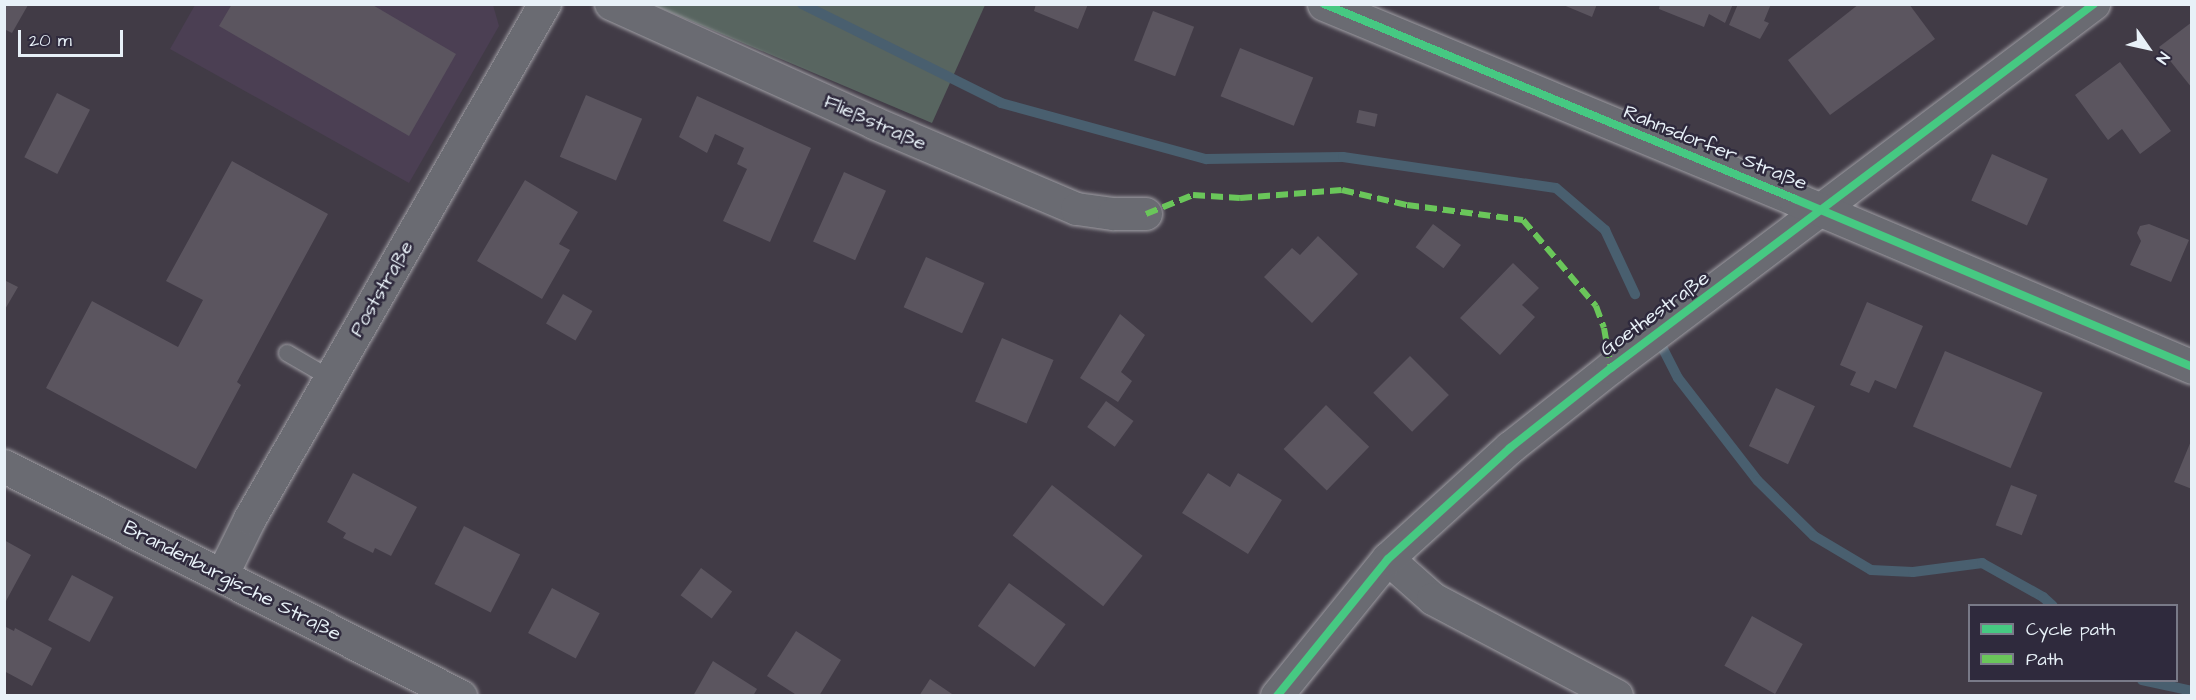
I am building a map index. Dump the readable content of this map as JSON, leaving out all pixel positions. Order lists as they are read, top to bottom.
{
  "streets": {
    "street": [
      "Fließstraße",
      "Rahnsdorfer Straße",
      "Poststraße",
      "Goethestraße",
      "Brandenburgische Straße"
    ]
  },
  "crossings": [
    ["Rahnsdorfer Straße", "Goethestraße"],
    ["Poststraße", "Brandenburgische Straße"]
  ],
  "legend": ["Cycle path", "Path"],
  "scale_bar": "20 m",
  "north": "bottom right"
}
